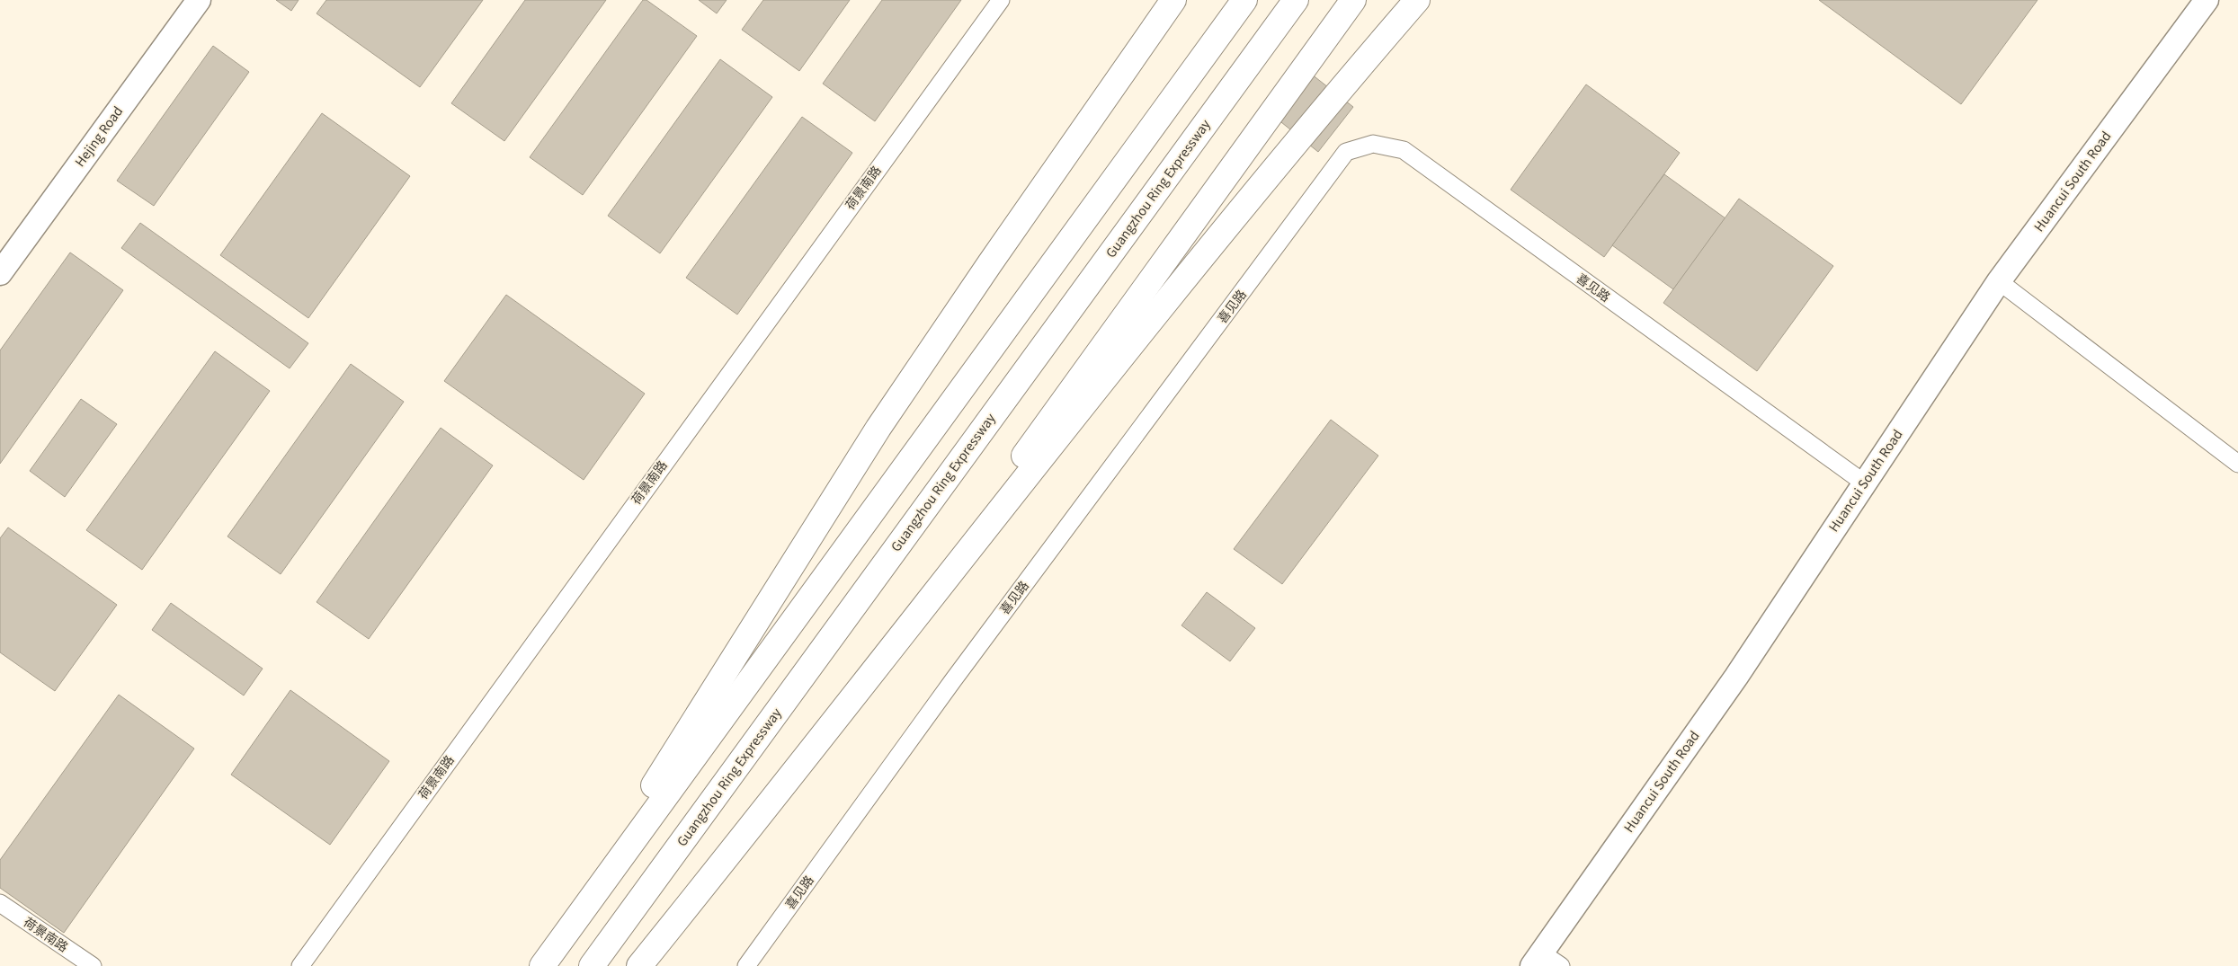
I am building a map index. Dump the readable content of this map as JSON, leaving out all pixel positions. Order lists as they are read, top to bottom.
{
  "streets": {
    "highway": ["Guangzhou Ring Expressway"],
    "street": [
      "Hejing Road",
      "Huancui South Road",
      "荷景南路",
      "喜见路"
    ]
  },
  "crossings": [
    ["Huancui South Road", "喜见路"]
  ]
}
